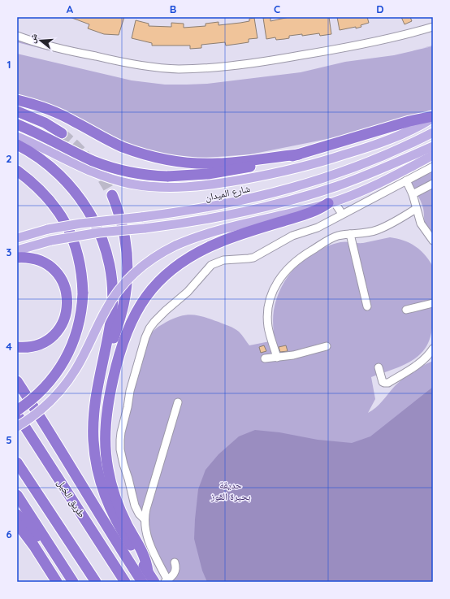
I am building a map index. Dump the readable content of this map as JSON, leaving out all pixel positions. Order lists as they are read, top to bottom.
{
  "streets": {
    "highway": ["طريق الخيل"],
    "main road": ["شارع الميدان"]
  },
  "parks": ["حديقة بحيرة القوز"],
  "north": "left",
  "grid": {
    "columns": [
      "A",
      "B",
      "C",
      "D"
    ],
    "rows": [
      "1",
      "2",
      "3",
      "4",
      "5",
      "6"
    ]
  }
}
